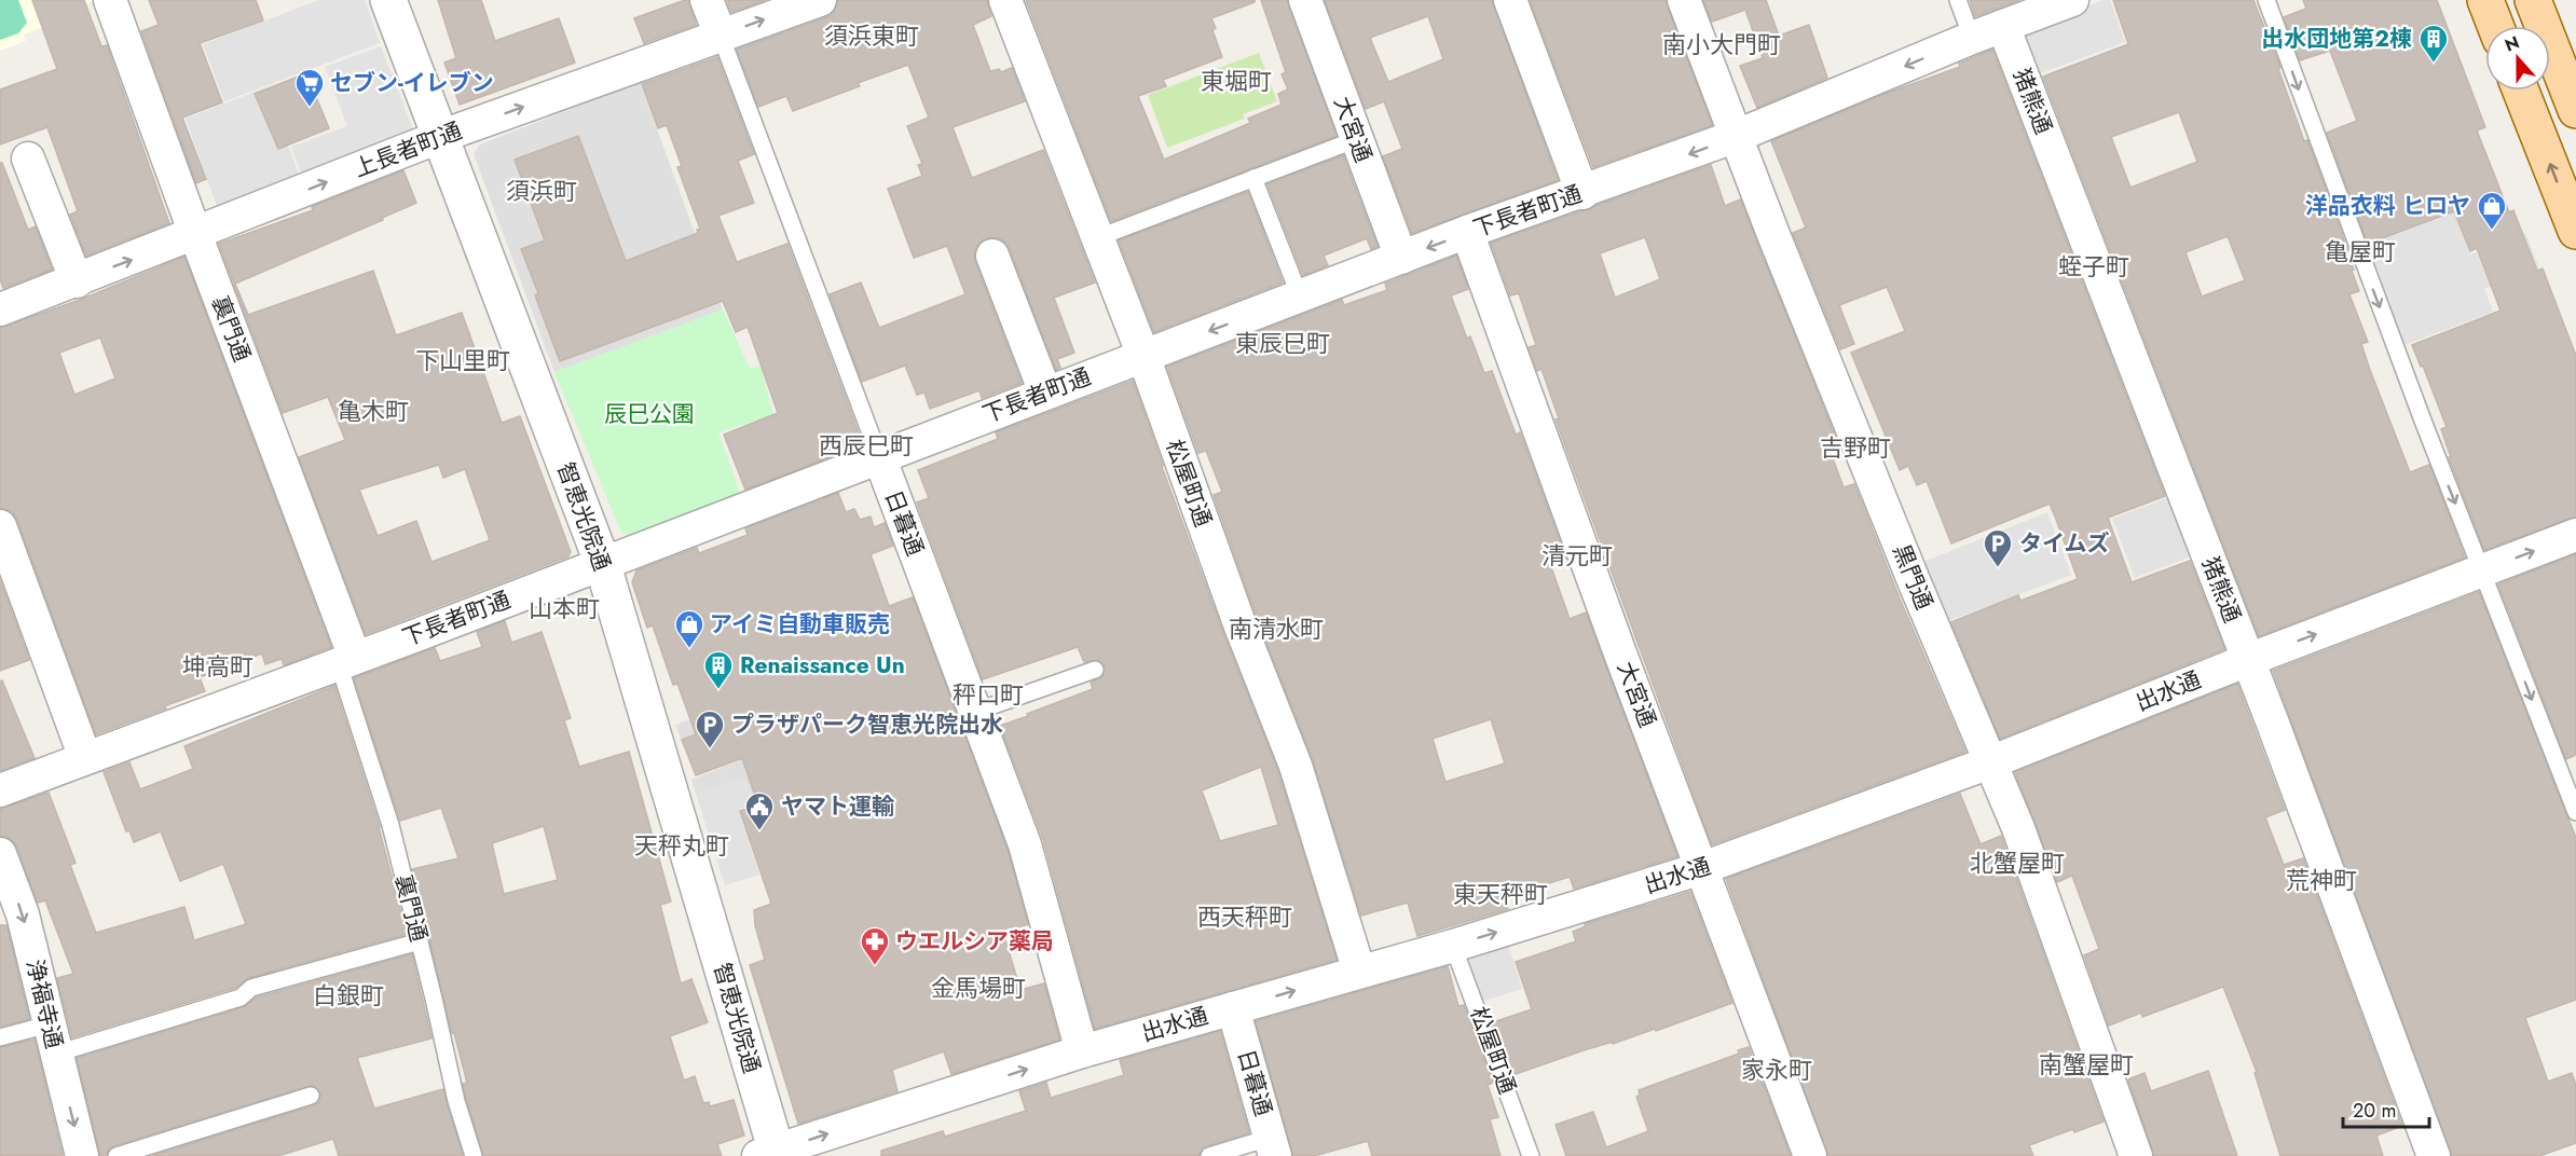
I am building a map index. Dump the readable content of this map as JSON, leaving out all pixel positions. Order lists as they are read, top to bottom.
{
  "streets": {
    "street": [
      "猪熊通",
      "大宮通",
      "上長者町通",
      "下長者町通",
      "裏門通",
      "松屋町通",
      "智恵光院通",
      "日暮通",
      "黒門通",
      "出水通",
      "浄福寺通"
    ]
  },
  "crossings": [
    ["猪熊通", "下長者町通"],
    ["猪熊通", "出水通"],
    ["大宮通", "下長者町通"],
    ["大宮通", "出水通"],
    ["上長者町通", "裏門通"],
    ["上長者町通", "智恵光院通"],
    ["上長者町通", "日暮通"],
    ["下長者町通", "裏門通"],
    ["下長者町通", "松屋町通"],
    ["下長者町通", "智恵光院通"],
    ["下長者町通", "日暮通"],
    ["下長者町通", "黒門通"],
    ["松屋町通", "出水通"],
    ["智恵光院通", "出水通"],
    ["日暮通", "出水通"],
    ["黒門通", "出水通"]
  ],
  "one_way": ["上長者町通", "出水通", "浄福寺通"],
  "districts": [
    "須浜東町",
    "南小大門町",
    "東堀町",
    "須浜町",
    "亀屋町",
    "蛭子町",
    "東辰巳町",
    "下山里町",
    "亀木町",
    "西辰巳町",
    "吉野町",
    "清元町",
    "山本町",
    "南清水町",
    "坤高町",
    "秤口町",
    "天秤丸町",
    "北蟹屋町",
    "荒神町",
    "東天秤町",
    "西天秤町",
    "金馬場町",
    "白銀町",
    "南蟹屋町",
    "家永町"
  ],
  "parks": ["辰巳公園"],
  "places": {
    "building": ["出水団地第2棟", "Renaissance Un"],
    "supermarket": ["セブン-イレブン"],
    "shop": ["洋品衣料 ヒロヤ", "アイミ自動車販売"],
    "parking": ["タイムズ", "プラザパーク智恵光院出水"],
    "public building": ["ヤマト運輸"],
    "pharmacy": ["ウエルシア薬局"]
  },
  "scale_bar": "20 m",
  "north": "top"
}
